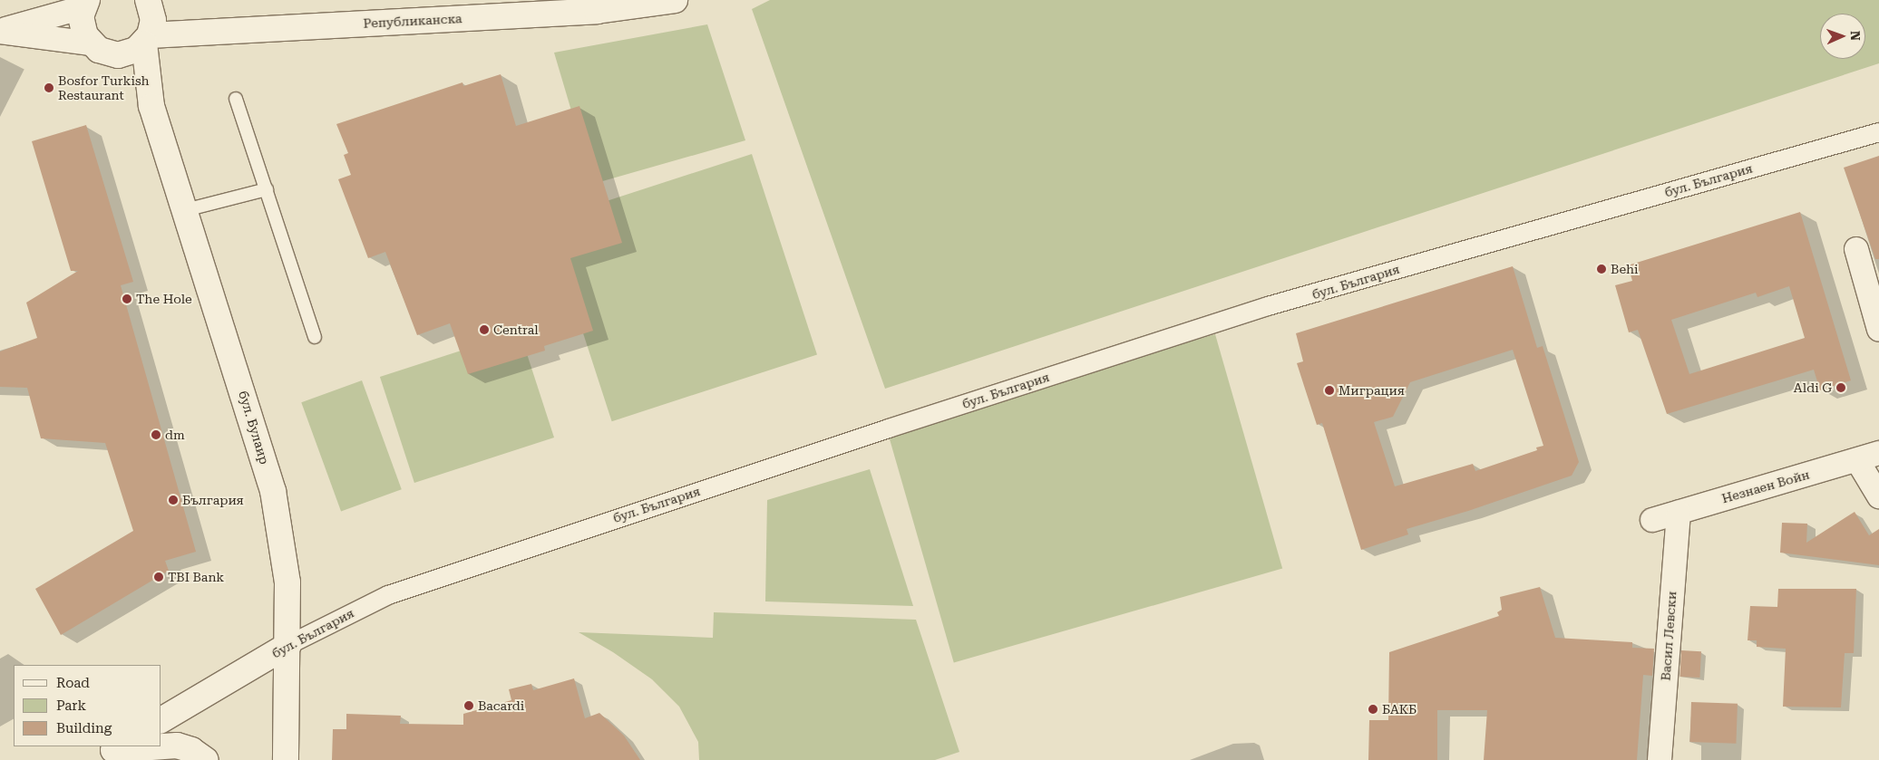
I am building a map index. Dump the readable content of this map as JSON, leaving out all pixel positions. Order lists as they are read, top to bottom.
{
  "streets": {
    "main road": ["Републиканска", "бул. България", "бул. Булаир"],
    "street": ["Незнаен Войн", "Васил Левски"]
  },
  "crossings": [
    ["Републиканска", "бул. Булаир"],
    ["бул. България", "бул. Булаир"],
    ["Незнаен Войн", "Васил Левски"]
  ],
  "places": [
    "Bosfor Turkish Restaurant",
    "Behi",
    "The Hole",
    "Central",
    "Aldi G",
    "Миграция",
    "dm",
    "България",
    "TBI Bank",
    "Bacardi",
    "БАКБ"
  ],
  "legend": ["Road", "Park", "Building"],
  "north": "right"
}
